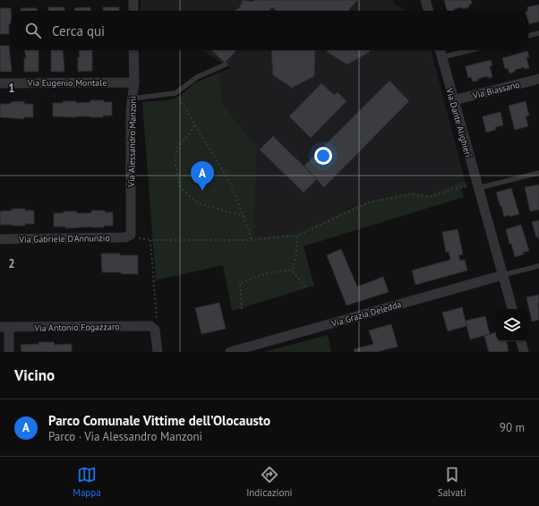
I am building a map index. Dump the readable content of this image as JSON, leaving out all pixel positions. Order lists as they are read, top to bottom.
{
  "streets": {
    "street": [
      "Via Eugenio Montale",
      "Via Biassano",
      "Via Dante Alighieri",
      "Via Alessandro Manzoni",
      "Via Gabriele D'Annunzio",
      "Via Grazia Deledda",
      "Via Antonio Fogazzaro"
    ]
  },
  "crossings": [
    ["Via Eugenio Montale", "Via Alessandro Manzoni"],
    ["Via Biassano", "Via Dante Alighieri"],
    ["Via Dante Alighieri", "Via Grazia Deledda"],
    ["Via Alessandro Manzoni", "Via Gabriele D'Annunzio"]
  ],
  "page": {
    "search": "Cerca qui",
    "pins": "A",
    "heading": "Vicino",
    "list": [
      {
        "mark": "A",
        "name": "Parco Comunale Vittime dell’Olocausto",
        "note": "Parco · Via Alessandro Manzoni",
        "value": "90 m"
      }
    ],
    "nav": ["Mappa", "Indicazioni", "Salvati"]
  },
  "grid": {
    "rows": ["1", "2"]
  }
}
